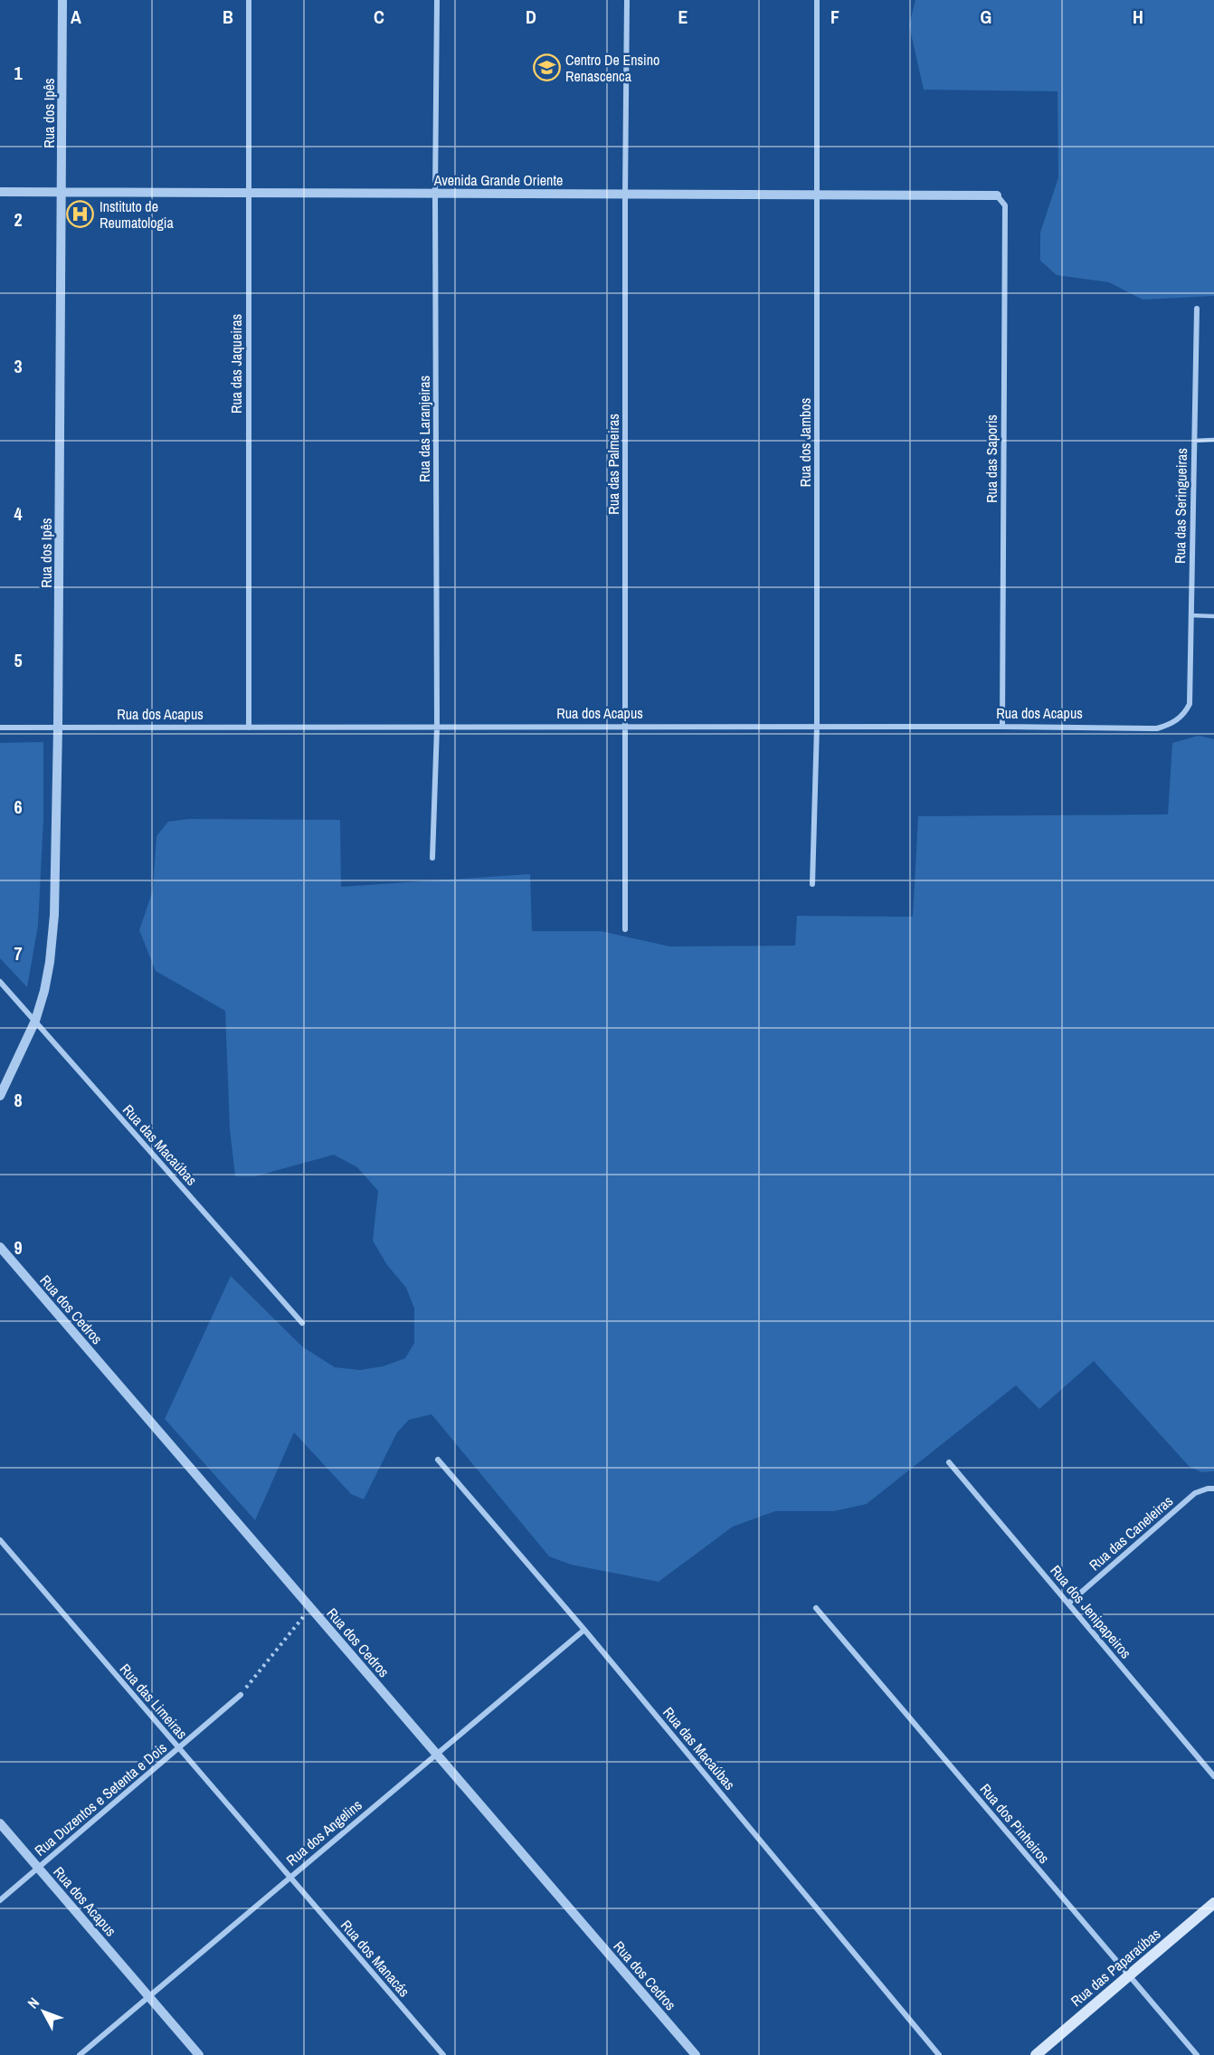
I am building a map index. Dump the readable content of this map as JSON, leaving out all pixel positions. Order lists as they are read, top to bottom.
{
  "streets": {
    "main road": ["Rua das Paparaúbas"],
    "street": [
      "Rua dos Ipês",
      "Avenida Grande Oriente",
      "Rua das Jaqueiras",
      "Rua das Laranjeiras",
      "Rua dos Jambos",
      "Rua das Saporis",
      "Rua das Palmeiras",
      "Rua das Seringueiras",
      "Rua dos Acapus",
      "Rua das Macaúbas",
      "Rua dos Cedros",
      "Rua das Caneleiras",
      "Rua dos Jenipapeiros",
      "Rua das Limeiras",
      "Rua Duzentos e Setenta e Dois",
      "Rua dos Pinheiros",
      "Rua dos Angelins",
      "Rua dos Manacás"
    ]
  },
  "crossings": [
    ["Rua dos Ipês", "Avenida Grande Oriente"],
    ["Rua dos Ipês", "Rua dos Acapus"],
    ["Rua dos Ipês", "Rua das Macaúbas"],
    ["Avenida Grande Oriente", "Rua das Jaqueiras"],
    ["Avenida Grande Oriente", "Rua das Laranjeiras"],
    ["Avenida Grande Oriente", "Rua dos Jambos"],
    ["Avenida Grande Oriente", "Rua das Saporis"],
    ["Avenida Grande Oriente", "Rua das Palmeiras"],
    ["Rua das Jaqueiras", "Rua dos Acapus"],
    ["Rua das Laranjeiras", "Rua dos Acapus"],
    ["Rua dos Jambos", "Rua dos Acapus"],
    ["Rua das Saporis", "Rua dos Acapus"],
    ["Rua das Palmeiras", "Rua dos Acapus"],
    ["Rua das Seringueiras", "Rua dos Acapus"],
    ["Rua dos Acapus", "Rua Duzentos e Setenta e Dois"],
    ["Rua dos Acapus", "Rua dos Angelins"],
    ["Rua das Macaúbas", "Rua dos Angelins"],
    ["Rua dos Cedros", "Rua dos Angelins"],
    ["Rua das Caneleiras", "Rua dos Jenipapeiros"],
    ["Rua das Limeiras", "Rua Duzentos e Setenta e Dois"],
    ["Rua das Limeiras", "Rua dos Angelins"],
    ["Rua das Limeiras", "Rua dos Manacás"],
    ["Rua dos Pinheiros", "Rua das Paparaúbas"],
    ["Rua dos Angelins", "Rua dos Manacás"]
  ],
  "places": {
    "school or university": ["Centro De Ensino Renascenca"],
    "hospital": ["Instituto de Reumatologia"]
  },
  "north": "top left",
  "grid": {
    "columns": [
      "A",
      "B",
      "C",
      "D",
      "E",
      "F",
      "G",
      "H"
    ],
    "rows": [
      "1",
      "2",
      "3",
      "4",
      "5",
      "6",
      "7",
      "8",
      "9"
    ]
  }
}
